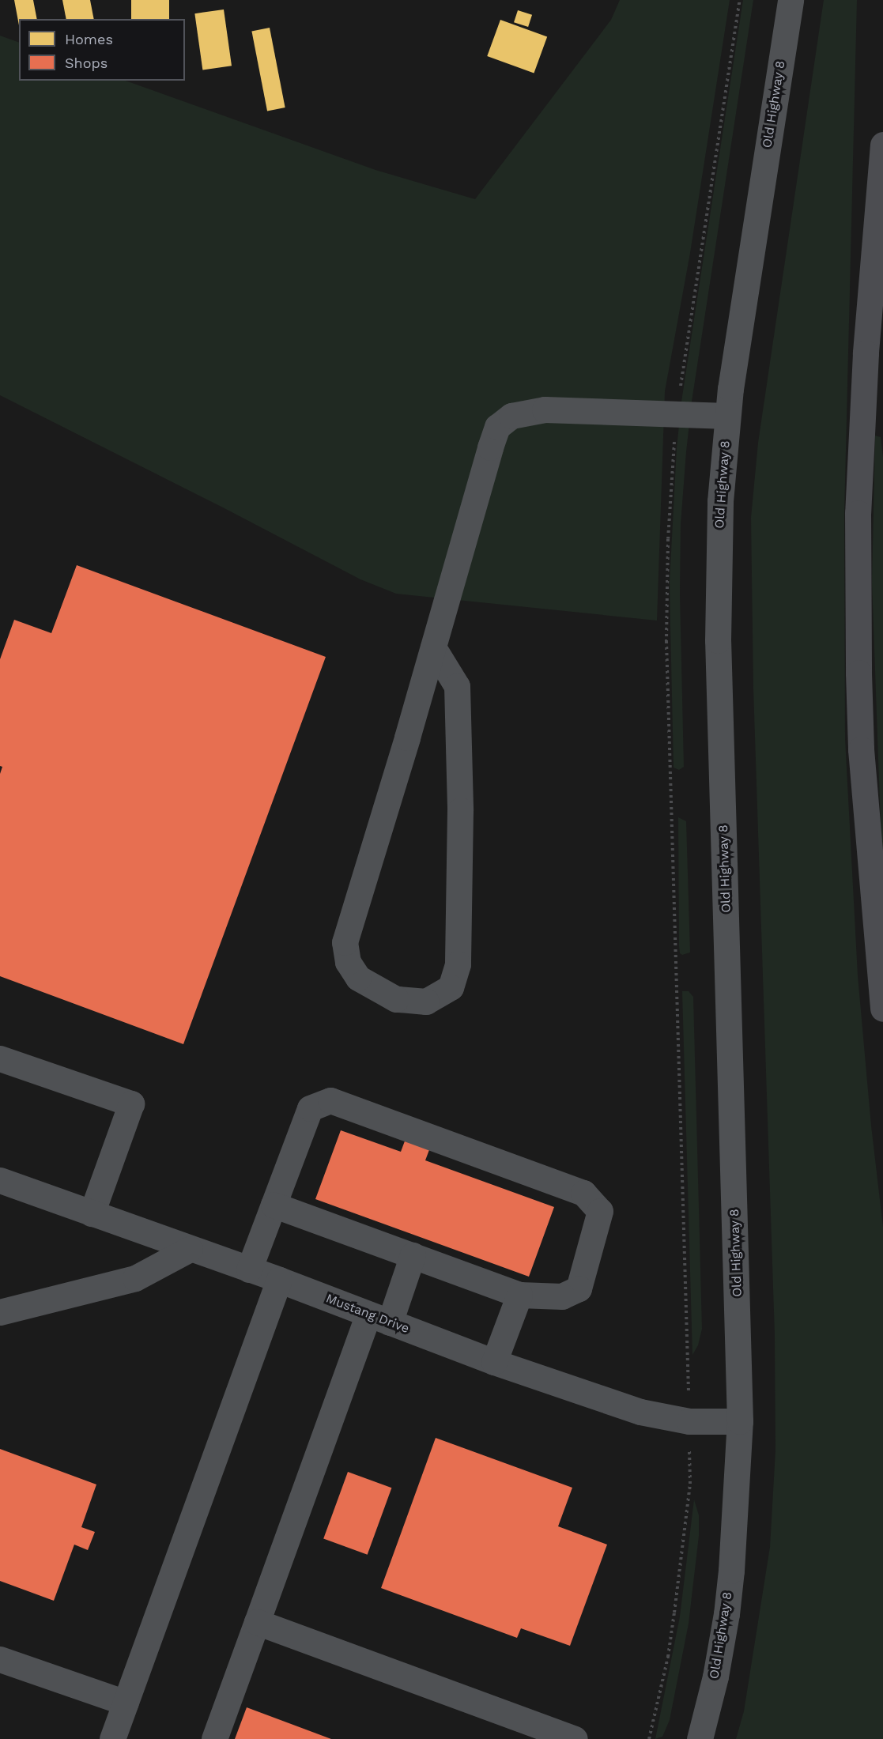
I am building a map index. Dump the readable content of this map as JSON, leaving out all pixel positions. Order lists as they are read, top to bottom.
{
  "streets": {
    "street": ["Old Highway 8", "Mustang Drive"]
  },
  "crossings": [
    ["Old Highway 8", "Mustang Drive"]
  ],
  "legend": ["Homes", "Shops"]
}
